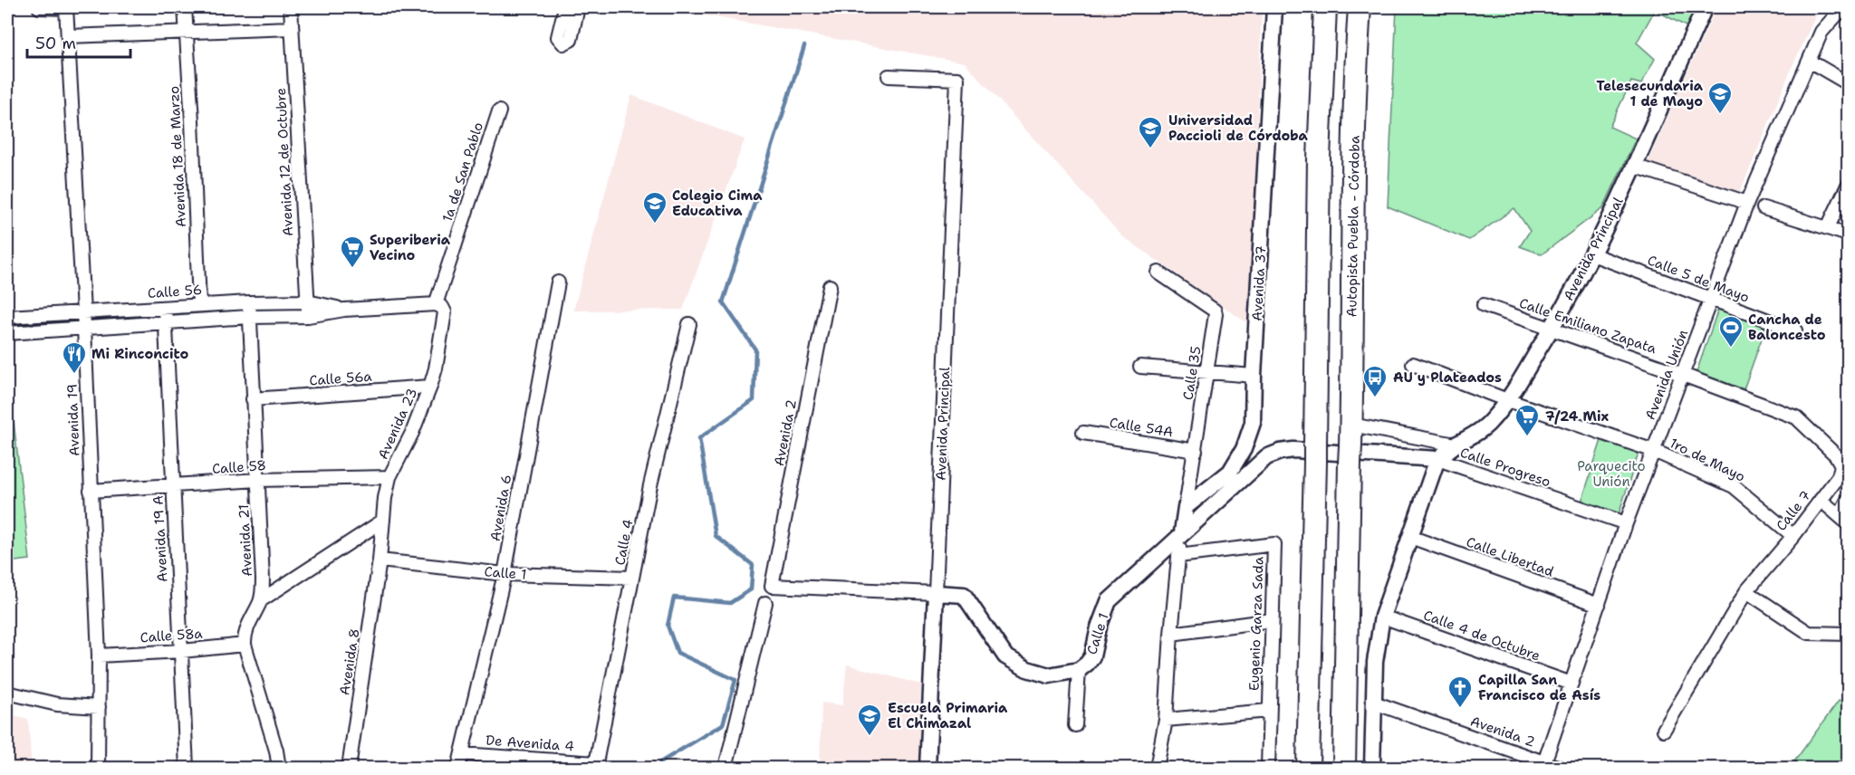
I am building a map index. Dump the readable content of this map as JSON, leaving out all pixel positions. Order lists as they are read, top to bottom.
{
  "streets": {
    "highway": ["Autopista Puebla - Córdoba"],
    "street": [
      "Avenida 18 de Marzo",
      "Avenida 12 de Octubre",
      "1a de San Pablo",
      "Avenida Principal",
      "Calle 5 de Mayo",
      "Avenida 37",
      "Calle 56",
      "Calle Emiliano Zapata",
      "Calle 35",
      "Avenida Unión",
      "Calle 56a",
      "Avenida 19",
      "Avenida 23",
      "Calle 54A",
      "Avenida 2",
      "1ro de Mayo",
      "Calle 58",
      "Calle Progreso",
      "Avenida 6",
      "Calle 7",
      "Avenida 19 A",
      "Avenida 21",
      "Calle 4",
      "Calle Libertad",
      "Calle 1",
      "Eugenio Garza Sada",
      "Calle 58a",
      "Calle 4 de Octubre",
      "Avenida 8",
      "De Avenida 4"
    ]
  },
  "crossings": [
    ["Avenida 18 de Marzo", "Calle 56"],
    ["Avenida 12 de Octubre", "Calle 56"],
    ["1a de San Pablo", "Calle 56"],
    ["1a de San Pablo", "Avenida 23"],
    ["Avenida Principal", "Calle 5 de Mayo"],
    ["Avenida Principal", "Calle Emiliano Zapata"],
    ["Avenida Principal", "1ro de Mayo"],
    ["Avenida Principal", "Calle Progreso"],
    ["Avenida Principal", "Calle 1"],
    ["Calle 5 de Mayo", "Avenida Unión"],
    ["Avenida 37", "Calle 35"],
    ["Calle 56", "Avenida 19"],
    ["Calle 56", "Avenida 23"],
    ["Calle 56", "Avenida 19 A"],
    ["Calle 56", "Avenida 21"],
    ["Calle Emiliano Zapata", "Avenida Unión"],
    ["Calle Emiliano Zapata", "Calle 7"],
    ["Calle 35", "Calle 54A"],
    ["Avenida Unión", "Avenida 2"],
    ["Avenida Unión", "1ro de Mayo"],
    ["Avenida Unión", "Calle Progreso"],
    ["Avenida Unión", "Calle 7"],
    ["Avenida Unión", "Calle Libertad"],
    ["Avenida Unión", "Calle 4 de Octubre"],
    ["Calle 56a", "Avenida 23"],
    ["Calle 56a", "Avenida 21"],
    ["Avenida 19", "Calle 58"],
    ["Avenida 19", "Calle 58a"],
    ["Avenida 23", "Calle 58"],
    ["Avenida 23", "Calle 1"],
    ["Avenida 23", "Avenida 8"],
    ["Avenida 2", "Calle 1"],
    ["1ro de Mayo", "Calle 7"],
    ["Calle 58", "Avenida 19 A"],
    ["Calle 58", "Avenida 21"],
    ["Calle Progreso", "Calle 1"],
    ["Avenida 6", "Calle 1"],
    ["Avenida 6", "De Avenida 4"],
    ["Avenida 19 A", "Calle 58a"],
    ["Avenida 21", "Calle 58a"],
    ["Calle 4", "Calle 1"],
    ["Calle 4", "De Avenida 4"],
    ["Calle 1", "Avenida 8"]
  ],
  "parks": ["Parquecito Unión"],
  "places": {
    "school or university": [
      "Telesecundaria 1 de Mayo",
      "Universidad Paccioli de Córdoba",
      "Colegio Cima Educativa",
      "Escuela Primaria El Chimazal"
    ],
    "supermarket": ["Superiberia Vecino", "7/24 Mix"],
    "sports": ["Cancha de Baloncesto"],
    "restaurant": ["Mi Rinconcito"],
    "bus stop": ["AU y Plateados"],
    "church": ["Capilla San Francisco de Asís"]
  },
  "scale_bar": "50 m"
}
